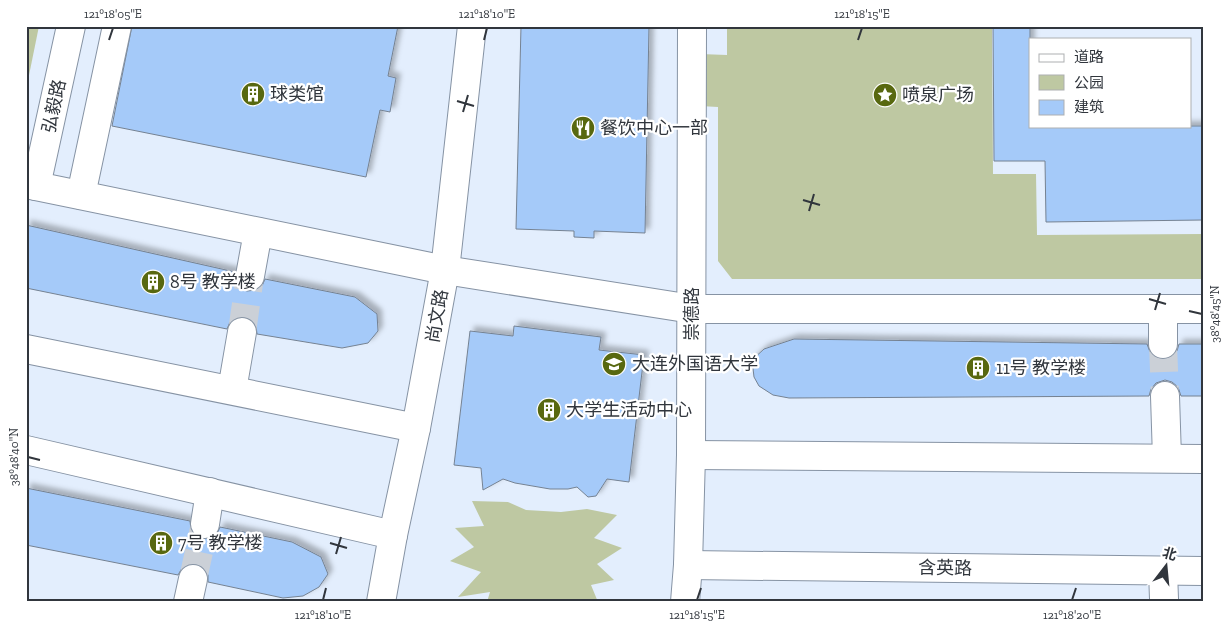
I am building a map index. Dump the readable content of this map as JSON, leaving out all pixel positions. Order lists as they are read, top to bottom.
{
  "streets": {
    "street": [
      "弘毅路",
      "崇德路",
      "尚文路",
      "含英路"
    ]
  },
  "crossings": [
    ["崇德路", "含英路"]
  ],
  "places": {
    "building": [
      "球类馆",
      "8号 教学楼",
      "11号 教学楼",
      "大学生活动中心",
      "7号 教学楼"
    ],
    "place": ["喷泉广场"],
    "restaurant": ["餐饮中心一部"],
    "school or university": ["大连外国语大学"]
  },
  "legend": ["道路", "公园", "建筑"],
  "north": "top",
  "coordinates": [
    "121°18'05\"E",
    "121°18'10\"E",
    "121°18'15\"E",
    "38°48'45\"N",
    "38°48'40\"N",
    "121°18'20\"E"
  ]
}
